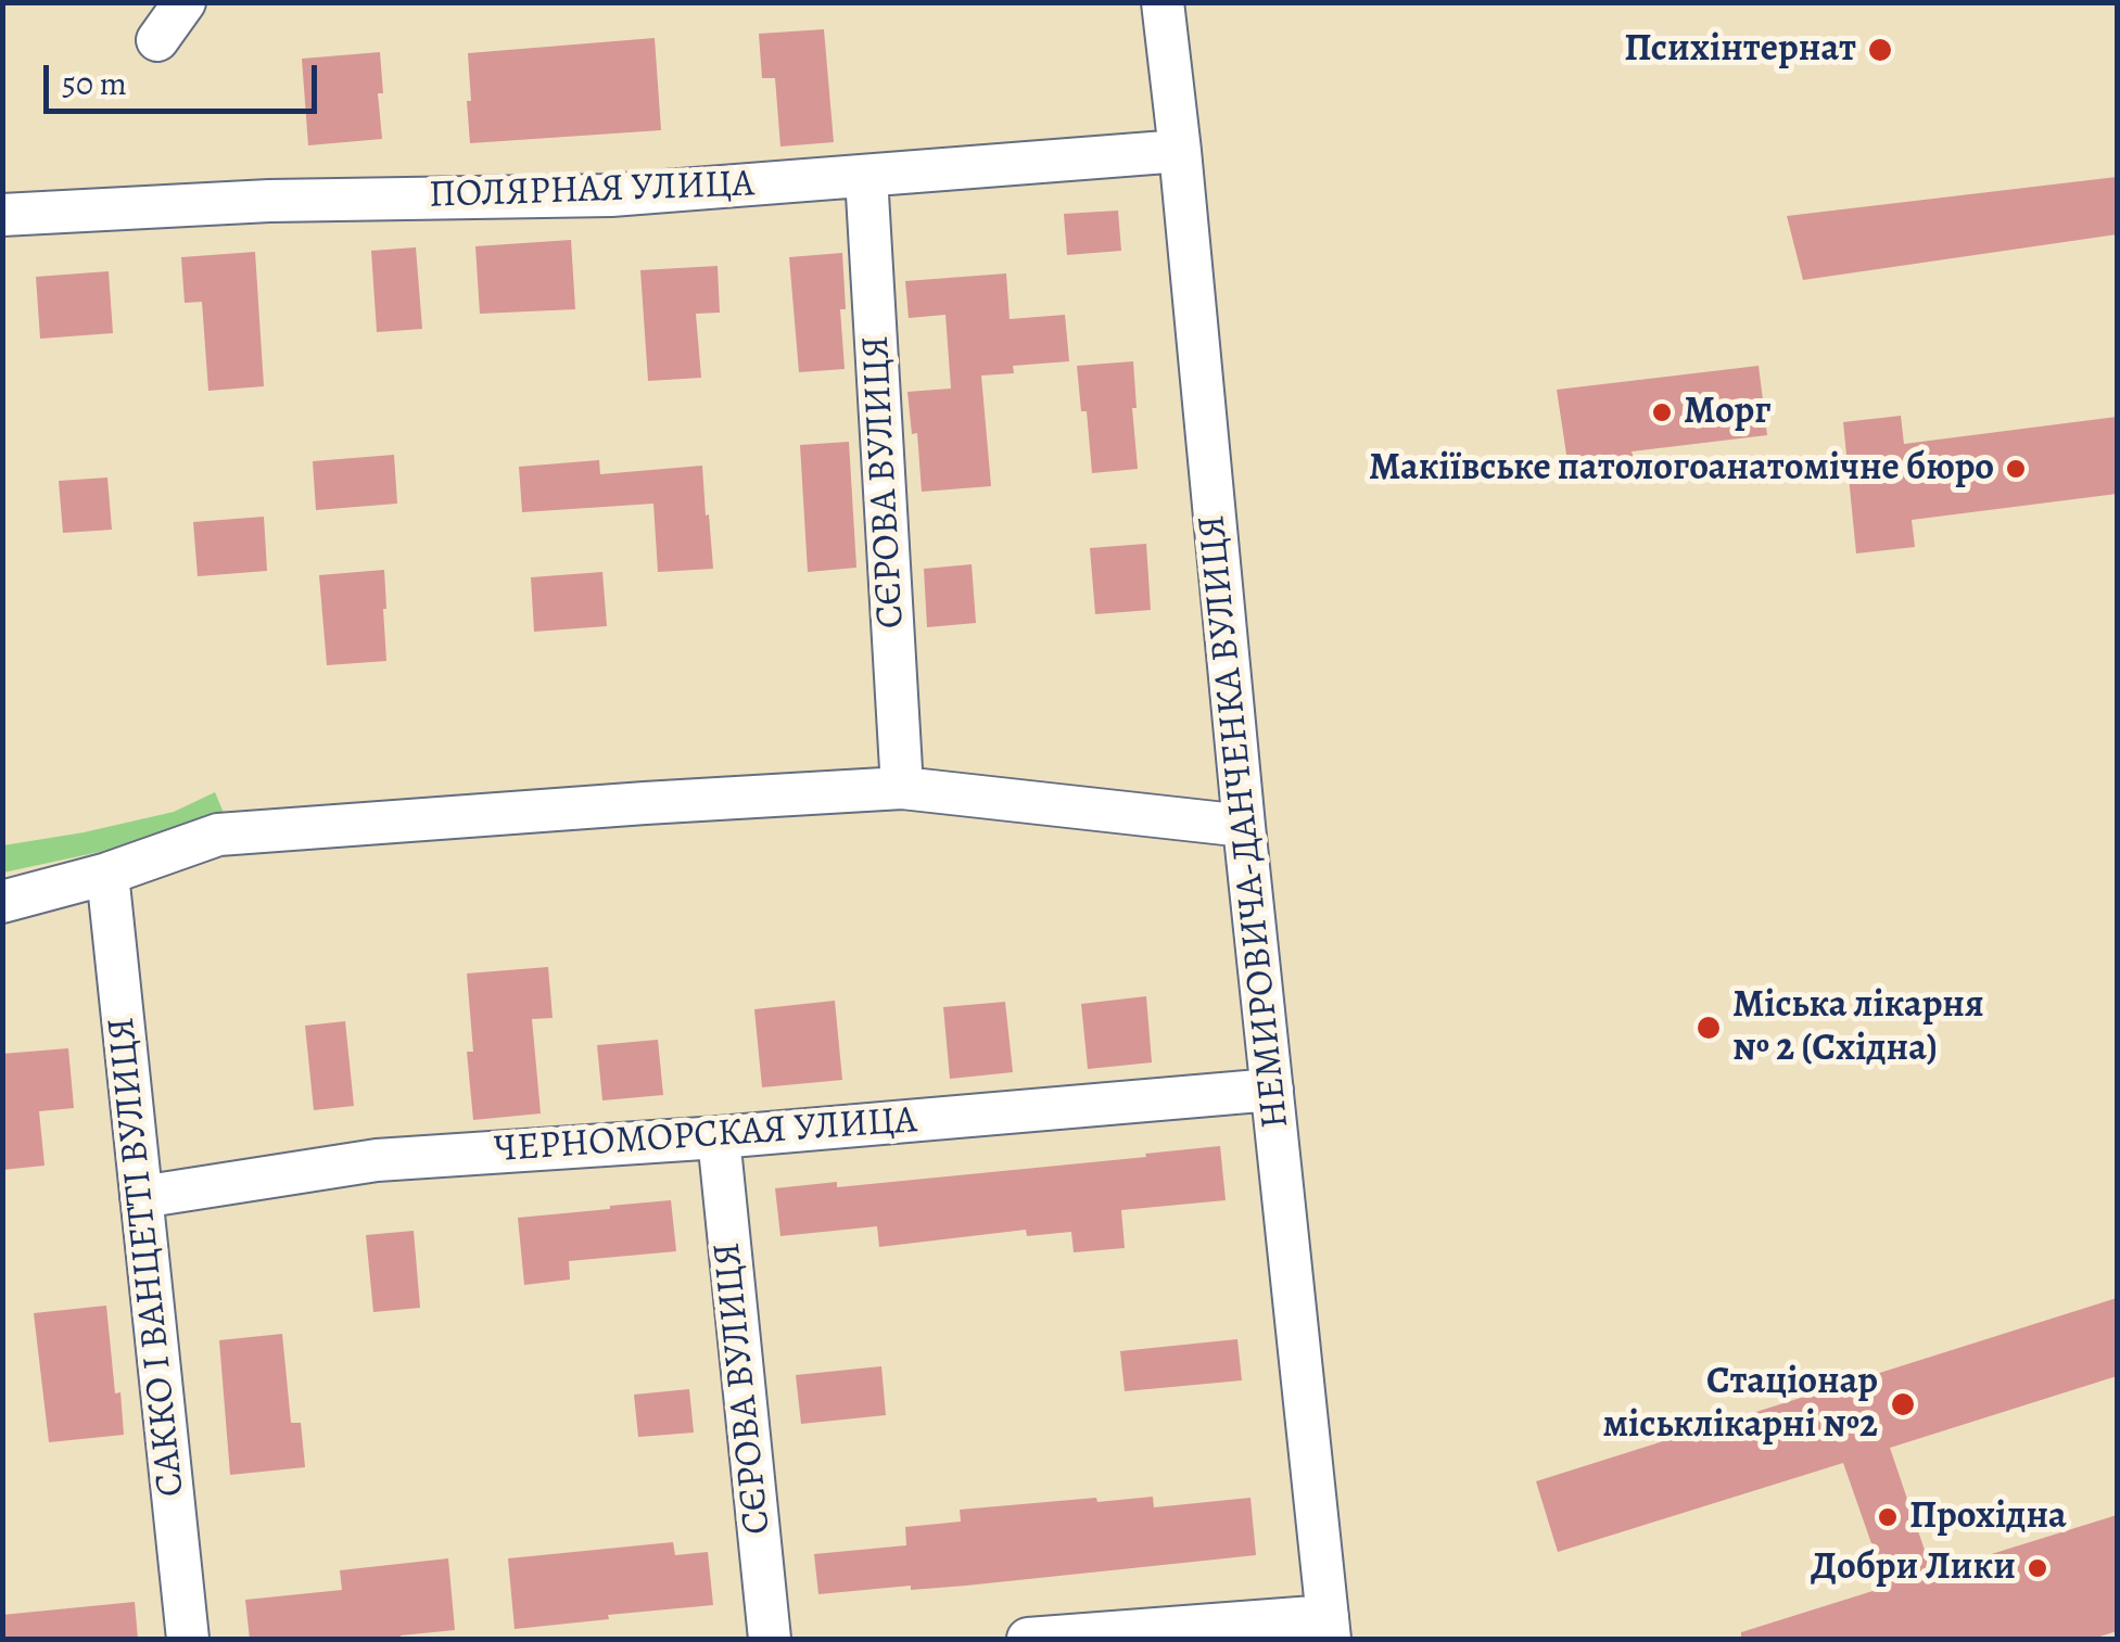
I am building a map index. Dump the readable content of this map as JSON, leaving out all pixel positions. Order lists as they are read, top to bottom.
{
  "streets": {
    "street": [
      "ПОЛЯРНАЯ УЛИЦА",
      "СЄРОВА ВУЛИЦЯ",
      "НЕМИРОВИЧА-ДАНЧЕНКА ВУЛИЦЯ",
      "ЧЕРНОМОРСКАЯ УЛИЦА",
      "САККО І ВАНЦЕТТІ ВУЛИЦЯ"
    ]
  },
  "crossings": [
    ["ПОЛЯРНАЯ УЛИЦА", "СЄРОВА ВУЛИЦЯ"],
    ["ПОЛЯРНАЯ УЛИЦА", "НЕМИРОВИЧА-ДАНЧЕНКА ВУЛИЦЯ"],
    ["СЄРОВА ВУЛИЦЯ", "ЧЕРНОМОРСКАЯ УЛИЦА"],
    ["НЕМИРОВИЧА-ДАНЧЕНКА ВУЛИЦЯ", "ЧЕРНОМОРСКАЯ УЛИЦА"],
    ["ЧЕРНОМОРСКАЯ УЛИЦА", "САККО І ВАНЦЕТТІ ВУЛИЦЯ"]
  ],
  "places": [
    "Психінтернат",
    "Морг",
    "Макіївське патологоанатомічне бюро",
    "Міська лікарня № 2 (Східна)",
    "Стаціонар міськлікарні №2",
    "Прохідна",
    "Добри Лики"
  ],
  "scale_bar": "50 m"
}
